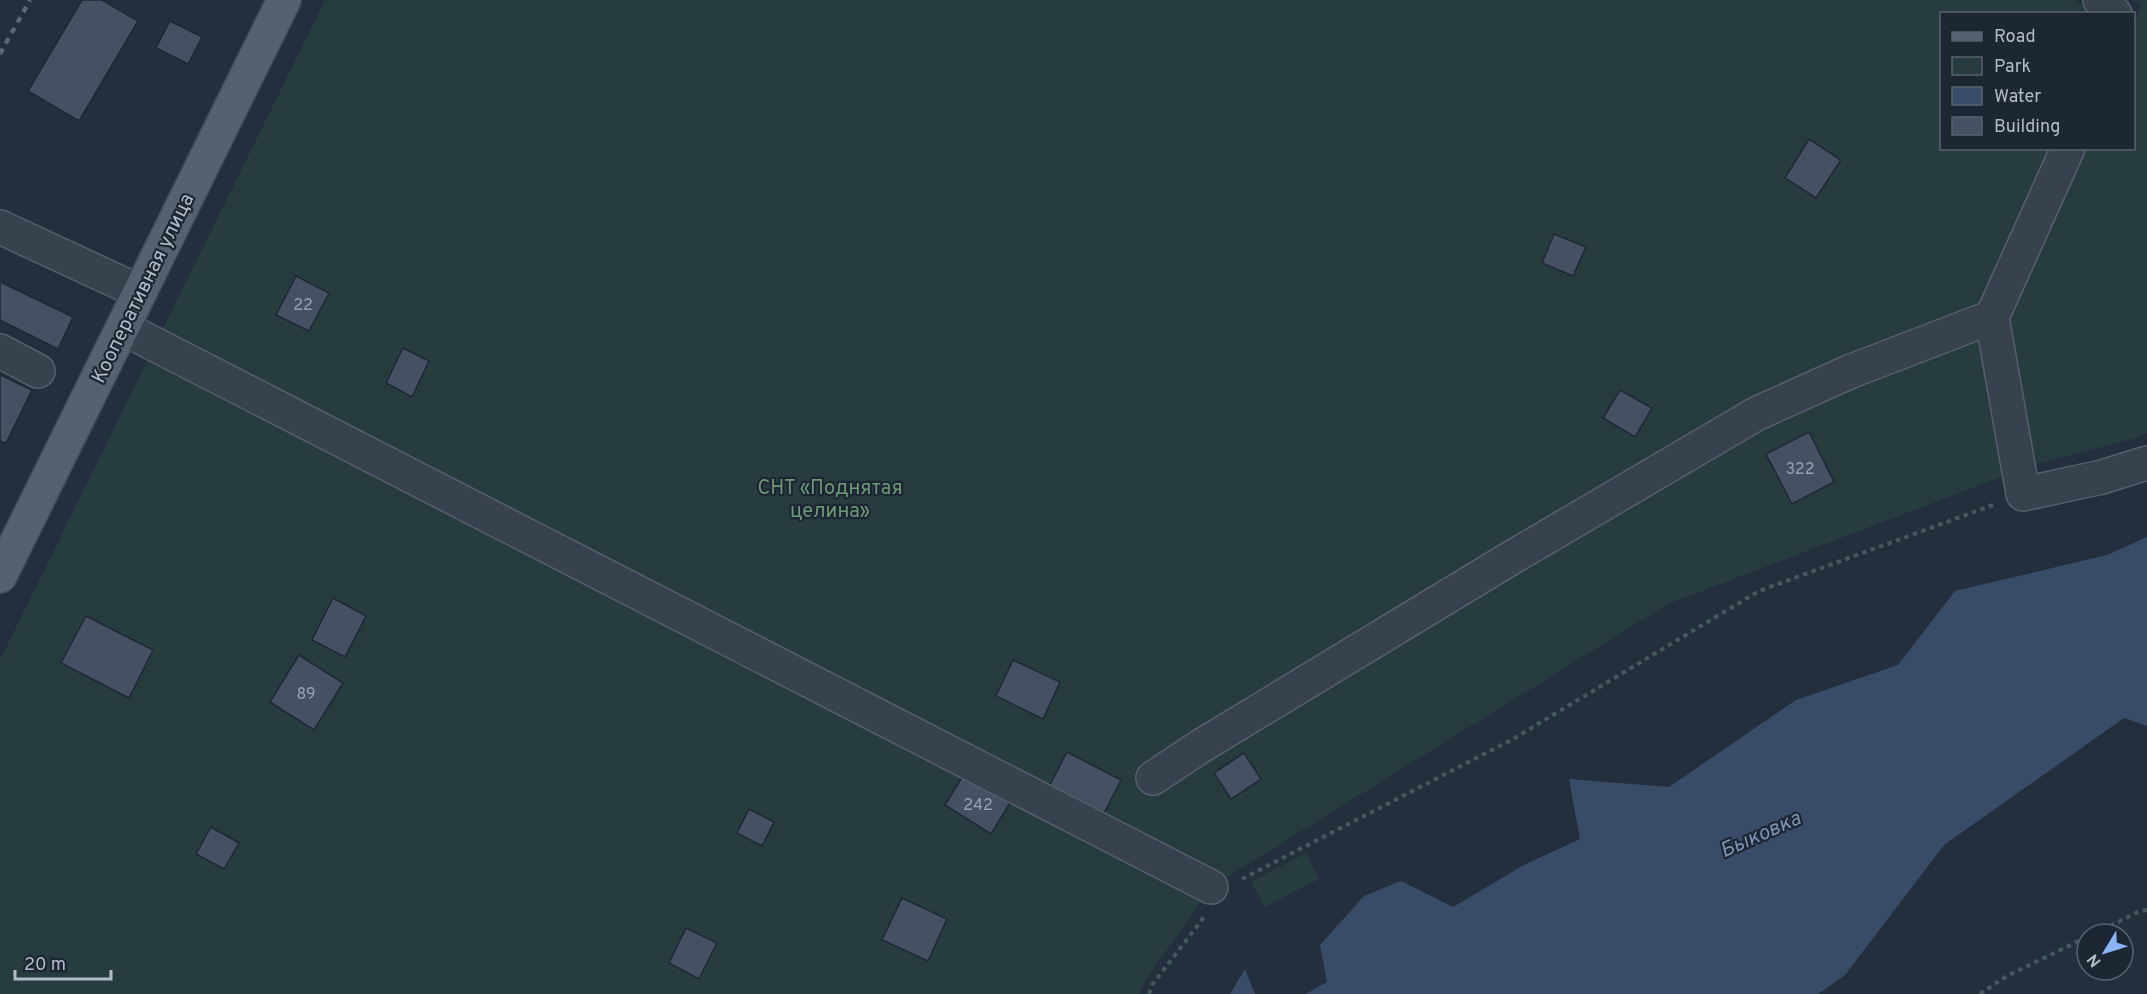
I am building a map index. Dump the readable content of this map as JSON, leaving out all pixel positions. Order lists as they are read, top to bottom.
{
  "streets": {
    "main road": ["Кооперативная улица"]
  },
  "water": ["Быковка"],
  "parks": ["СНТ «Поднятая целина»"],
  "house_numbers": [
    "22",
    "322",
    "89",
    "242"
  ],
  "legend": [
    "Road",
    "Park",
    "Water",
    "Building"
  ],
  "scale_bar": "20 m",
  "north": "bottom left"
}
